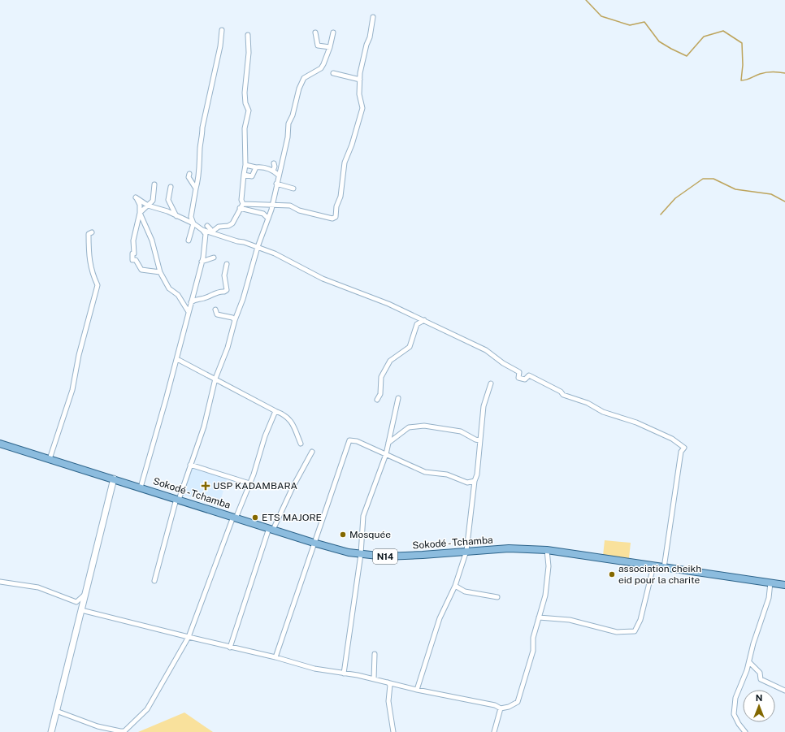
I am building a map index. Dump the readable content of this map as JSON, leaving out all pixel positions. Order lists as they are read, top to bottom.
{
  "streets": {
    "main road": ["Sokodé - Tchamba", "N14"]
  },
  "places": {
    "health": ["USP KADAMBARA"],
    "other": ["ETS MAJORE", "Mosquée", "association cheikh eid pour la charite"]
  },
  "north": "top"
}
